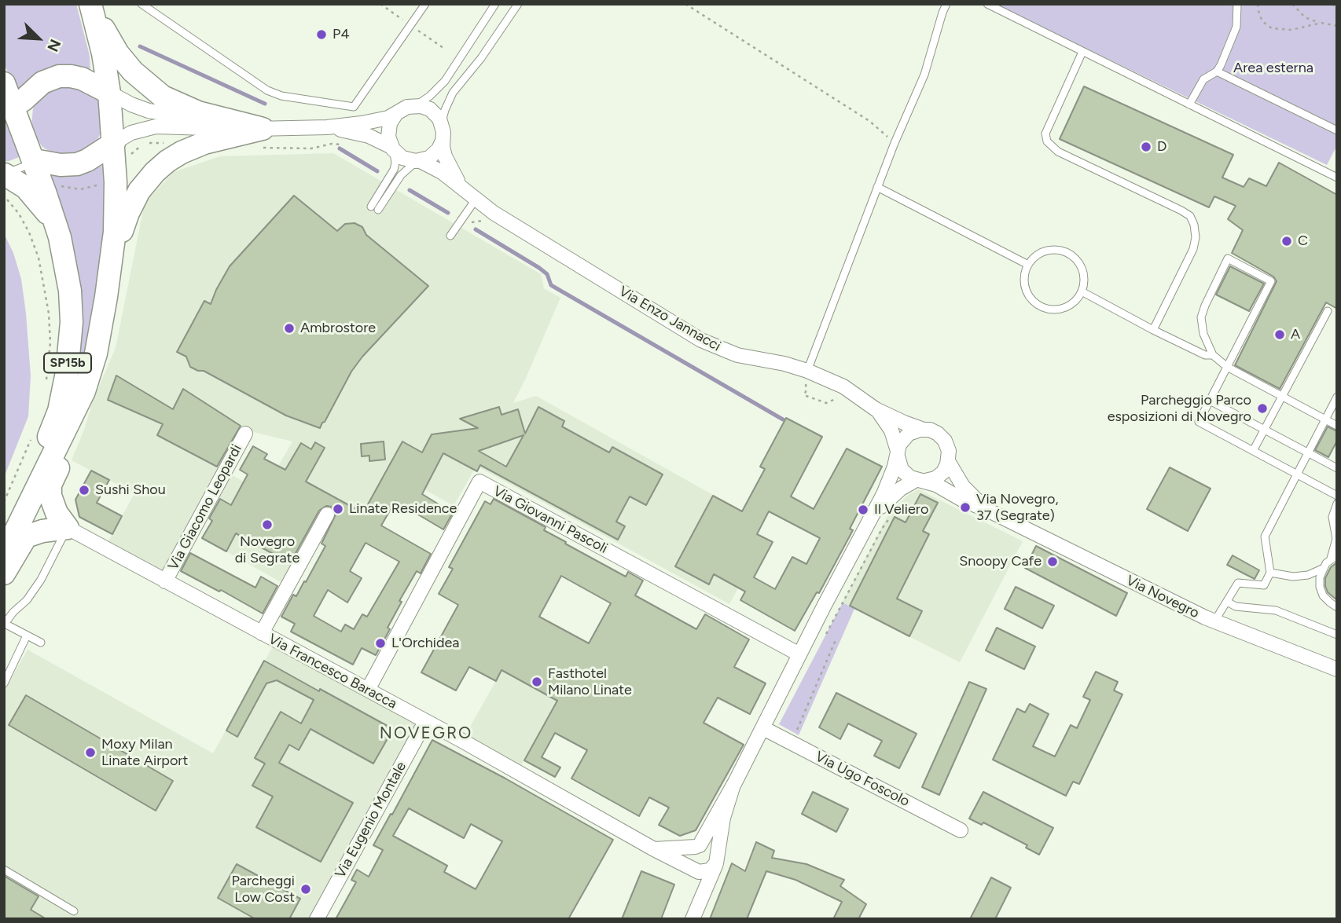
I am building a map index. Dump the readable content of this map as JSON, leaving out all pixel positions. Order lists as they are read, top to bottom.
{
  "streets": {
    "main road": ["SP15b"],
    "street": [
      "Via Enzo Jannacci",
      "Via Giacomo Leopardi",
      "Via Giovanni Pascoli",
      "Via Novegro",
      "Via Francesco Baracca",
      "Via Ugo Foscolo",
      "Via Eugenio Montale"
    ]
  },
  "crossings": [
    ["Via Enzo Jannacci", "SP15b"],
    ["Via Enzo Jannacci", "Via Novegro"],
    ["Via Giacomo Leopardi", "Via Francesco Baracca"],
    ["Via Giovanni Pascoli", "Via Francesco Baracca"],
    ["Via Francesco Baracca", "Via Eugenio Montale"]
  ],
  "districts": ["NOVEGRO"],
  "parks": ["Area esterna"],
  "places": [
    "P4",
    "D",
    "C",
    "Ambrostore",
    "A",
    "Parcheggio Parco esposizioni di Novegro",
    "Sushi Shou",
    "Via Novegro, 37 (Segrate)",
    "Linate Residence",
    "Il Veliero",
    "Novegro di Segrate",
    "Snoopy Cafe",
    "L'Orchidea",
    "Fasthotel Milano Linate",
    "Moxy Milan Linate Airport",
    "Parcheggi Low Cost"
  ],
  "north": "bottom right"
}
